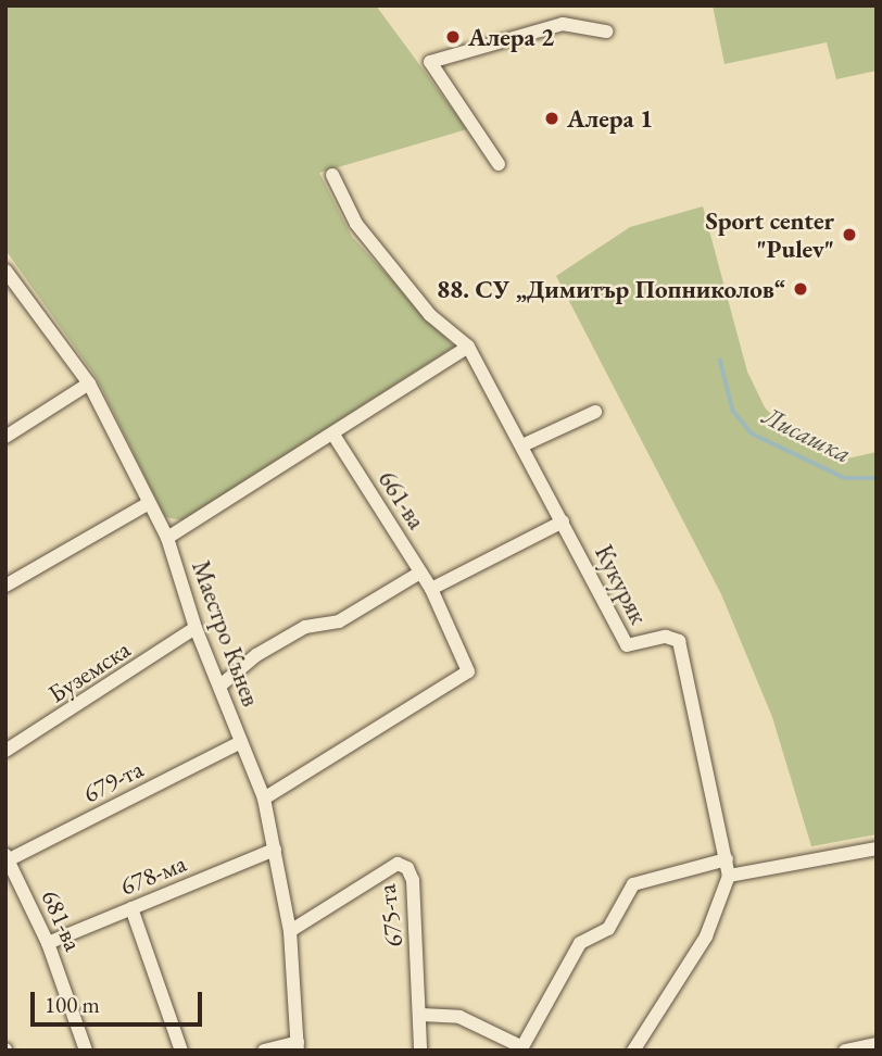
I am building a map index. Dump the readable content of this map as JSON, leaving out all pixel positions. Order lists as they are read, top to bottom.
{
  "streets": {
    "street": [
      "661-ва",
      "Кукуряк",
      "Маестро Кънев",
      "Буземска",
      "679-та",
      "678-ма",
      "675-та",
      "681-ва"
    ]
  },
  "crossings": [
    ["661-ва", "Маестро Кънев"],
    ["Маестро Кънев", "Буземска"],
    ["Маестро Кънев", "679-та"],
    ["Маестро Кънев", "678-ма"],
    ["Маестро Кънев", "675-та"],
    ["679-та", "681-ва"],
    ["678-ма", "681-ва"]
  ],
  "water": ["Лисашка"],
  "places": [
    "Алера 2",
    "Алера 1",
    "Sport center \"Pulev\"",
    "88. СУ „Димитър Попниколов“"
  ],
  "scale_bar": "100 m"
}
